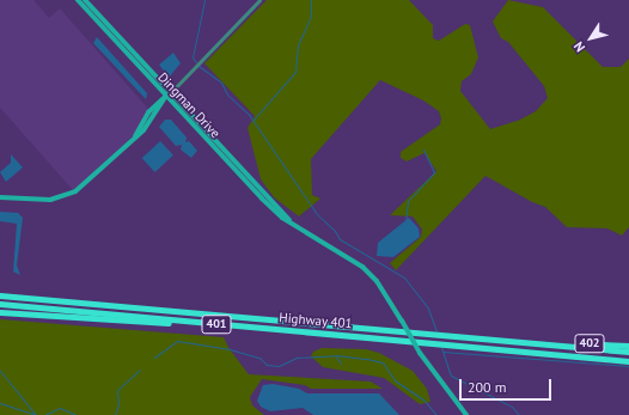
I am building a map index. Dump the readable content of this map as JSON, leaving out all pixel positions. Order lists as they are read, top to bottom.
{
  "streets": {
    "highway": ["Highway 401", "401", "402"],
    "main road": ["Dingman Drive"]
  },
  "crossings": [
    ["Highway 401", "402"]
  ],
  "scale_bar": "200 m",
  "north": "bottom left"
}
